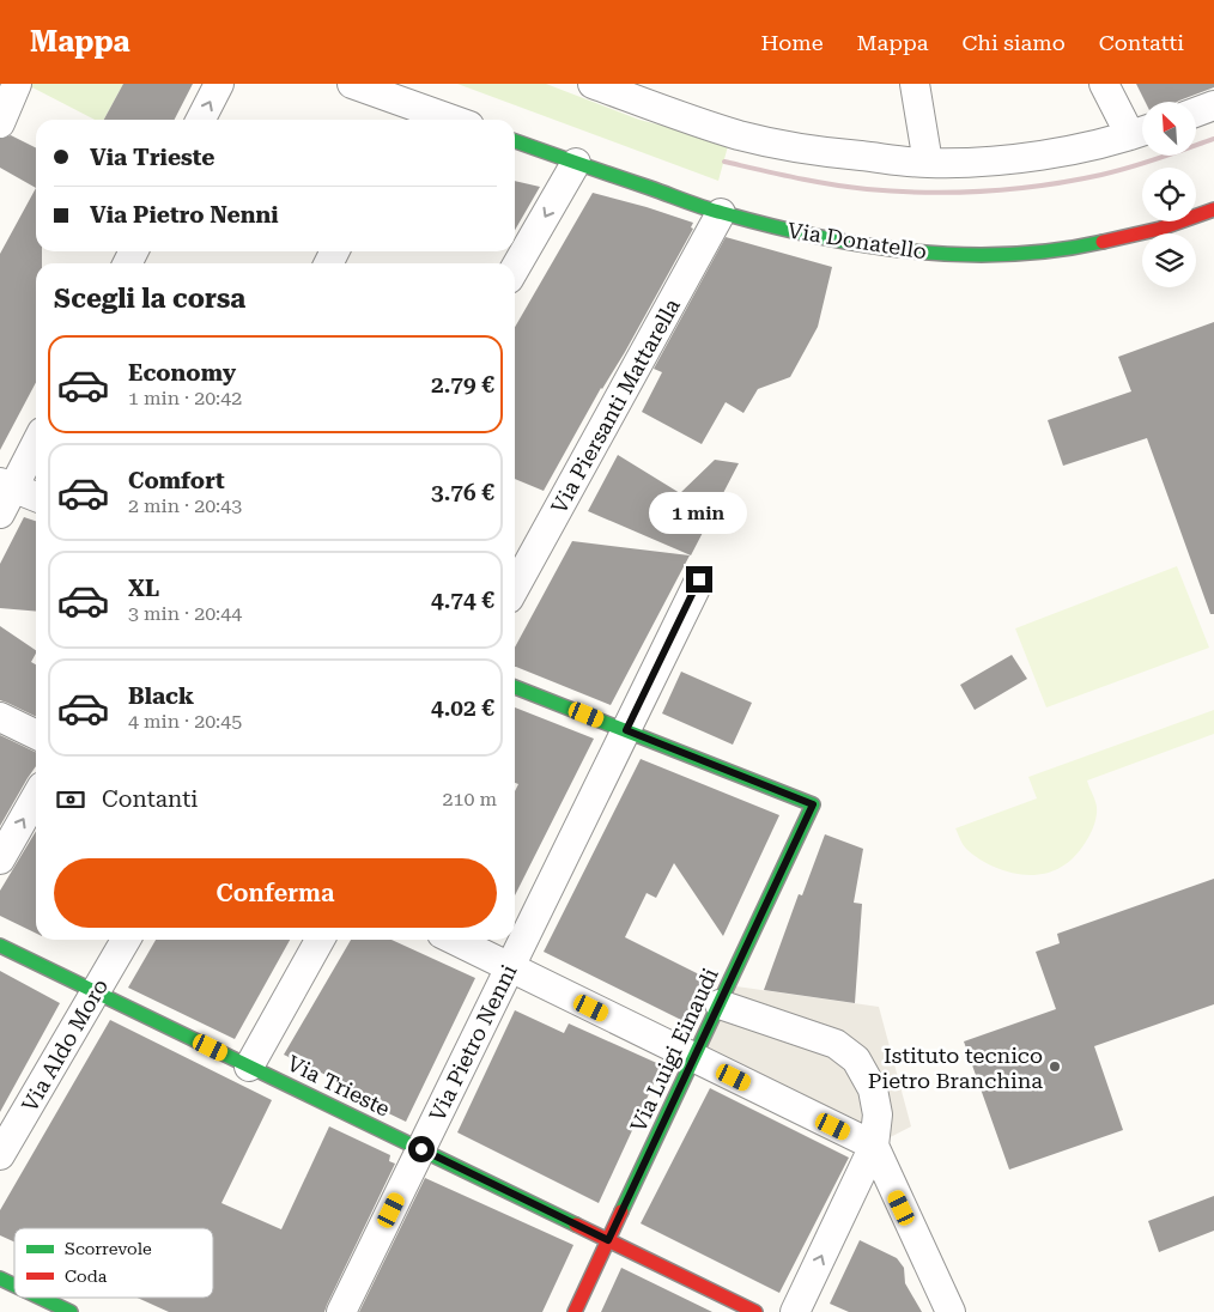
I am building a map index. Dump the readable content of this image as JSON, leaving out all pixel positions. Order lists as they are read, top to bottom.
{
  "streets": {
    "street": [
      "Via Donatello",
      "Via Piersanti Mattarella",
      "Via Pietro Nenni",
      "Via Aldo Moro",
      "Via Luigi Einaudi",
      "Via Trieste"
    ]
  },
  "crossings": [
    ["Via Donatello", "Via Piersanti Mattarella"],
    ["Via Pietro Nenni", "Via Luigi Einaudi"],
    ["Via Pietro Nenni", "Via Trieste"],
    ["Via Aldo Moro", "Via Trieste"],
    ["Via Luigi Einaudi", "Via Trieste"]
  ],
  "places": ["Istituto tecnico Pietro Branchina"],
  "legend": ["Scorrevole", "Coda"],
  "north": "top left",
  "page": {
    "header": "Mappa",
    "nav": [
      "Home",
      "Mappa",
      "Chi siamo",
      "Contatti"
    ],
    "banner": ["Via Trieste", "Via Pietro Nenni"],
    "heading": "Scegli la corsa",
    "list": [
      {
        "name": "Economy",
        "note": "1 min · 20:42",
        "value": "2.79 €"
      },
      {
        "name": "Comfort",
        "note": "2 min · 20:43",
        "value": "3.76 €"
      },
      {
        "name": "XL",
        "note": "3 min · 20:44",
        "value": "4.74 €"
      },
      {
        "name": "Black",
        "note": "4 min · 20:45",
        "value": "4.02 €"
      }
    ],
    "bubble": "1 min",
    "pay": ["Contanti", "210 m"],
    "buttons": "Conferma"
  }
}
